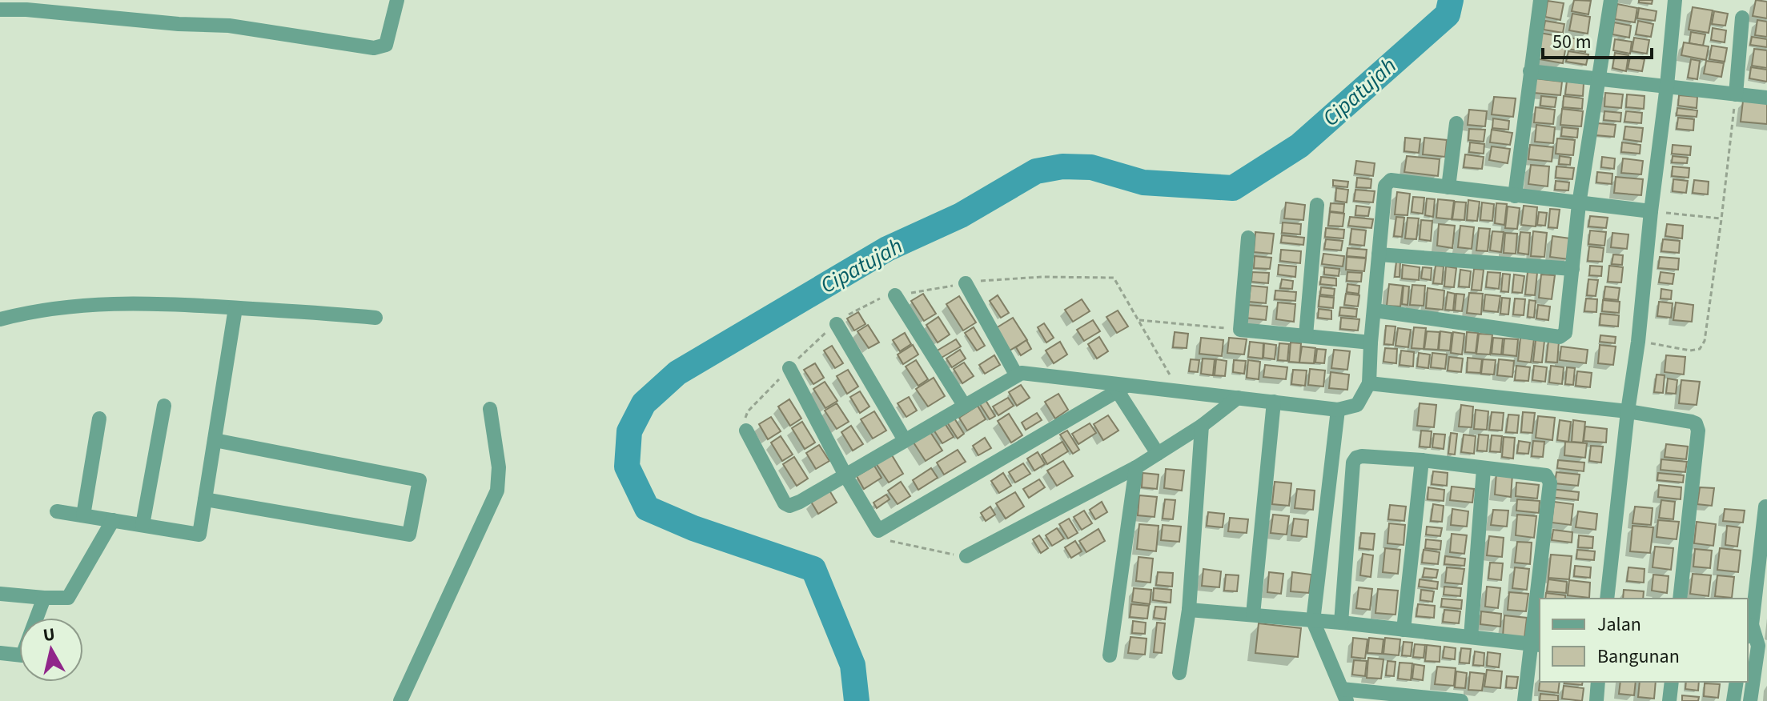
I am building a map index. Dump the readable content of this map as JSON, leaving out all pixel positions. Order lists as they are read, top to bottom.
{
  "water": ["Cipatujah"],
  "legend": ["Jalan", "Bangunan"],
  "scale_bar": "50 m",
  "north": "top"
}
